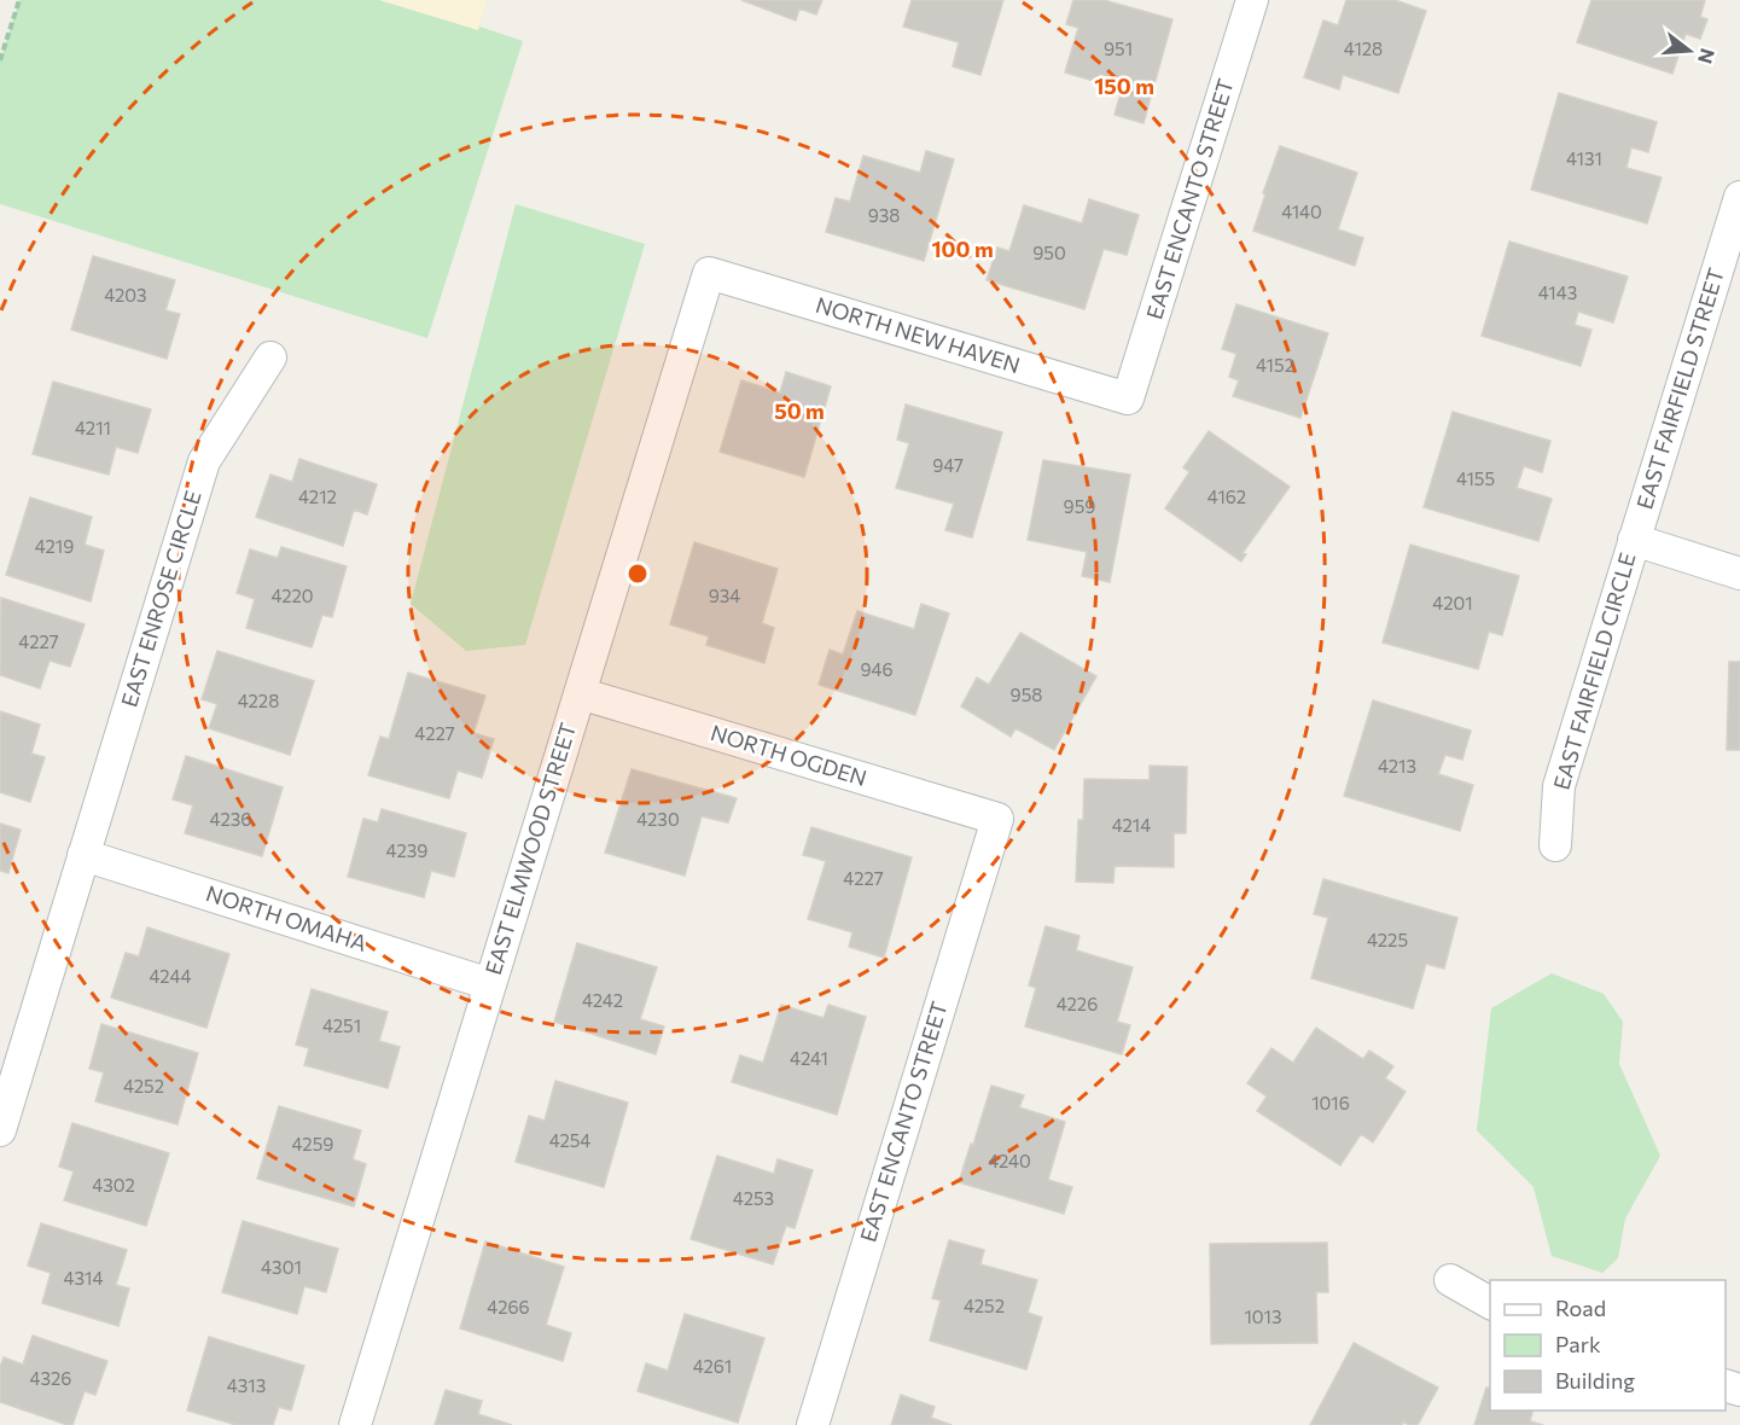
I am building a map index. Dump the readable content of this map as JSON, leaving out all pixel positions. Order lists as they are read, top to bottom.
{
  "streets": {
    "street": [
      "EAST ENCANTO STREET",
      "NORTH NEW HAVEN",
      "EAST FAIRFIELD STREET",
      "EAST ENROSE CIRCLE",
      "EAST FAIRFIELD CIRCLE",
      "NORTH OGDEN",
      "EAST ELMWOOD STREET",
      "NORTH OMAHA"
    ]
  },
  "crossings": [
    ["EAST ENCANTO STREET", "NORTH NEW HAVEN"],
    ["EAST ENCANTO STREET", "NORTH OGDEN"],
    ["NORTH NEW HAVEN", "EAST ELMWOOD STREET"],
    ["EAST FAIRFIELD STREET", "EAST FAIRFIELD CIRCLE"],
    ["EAST ENROSE CIRCLE", "NORTH OMAHA"],
    ["NORTH OGDEN", "EAST ELMWOOD STREET"],
    ["EAST ELMWOOD STREET", "NORTH OMAHA"]
  ],
  "house_numbers": [
    "951",
    "4128",
    "4131",
    "4140",
    "938",
    "950",
    "4143",
    "4203",
    "4152",
    "4211",
    "947",
    "4155",
    "4212",
    "4162",
    "959",
    "4219",
    "4220",
    "934",
    "4201",
    "4227",
    "946",
    "958",
    "4228",
    "4227",
    "4213",
    "4236",
    "4230",
    "4214",
    "4239",
    "4227",
    "4225",
    "4244",
    "4242",
    "4226",
    "4251",
    "4241",
    "4252",
    "1016",
    "4254",
    "4259",
    "4240",
    "4302",
    "4253",
    "4301",
    "4314",
    "4252",
    "4266",
    "1013",
    "4261",
    "4326",
    "4313"
  ],
  "legend": ["Road", "Park", "Building"],
  "north": "right",
  "rings": ["150 m", "100 m", "50 m"]
}
